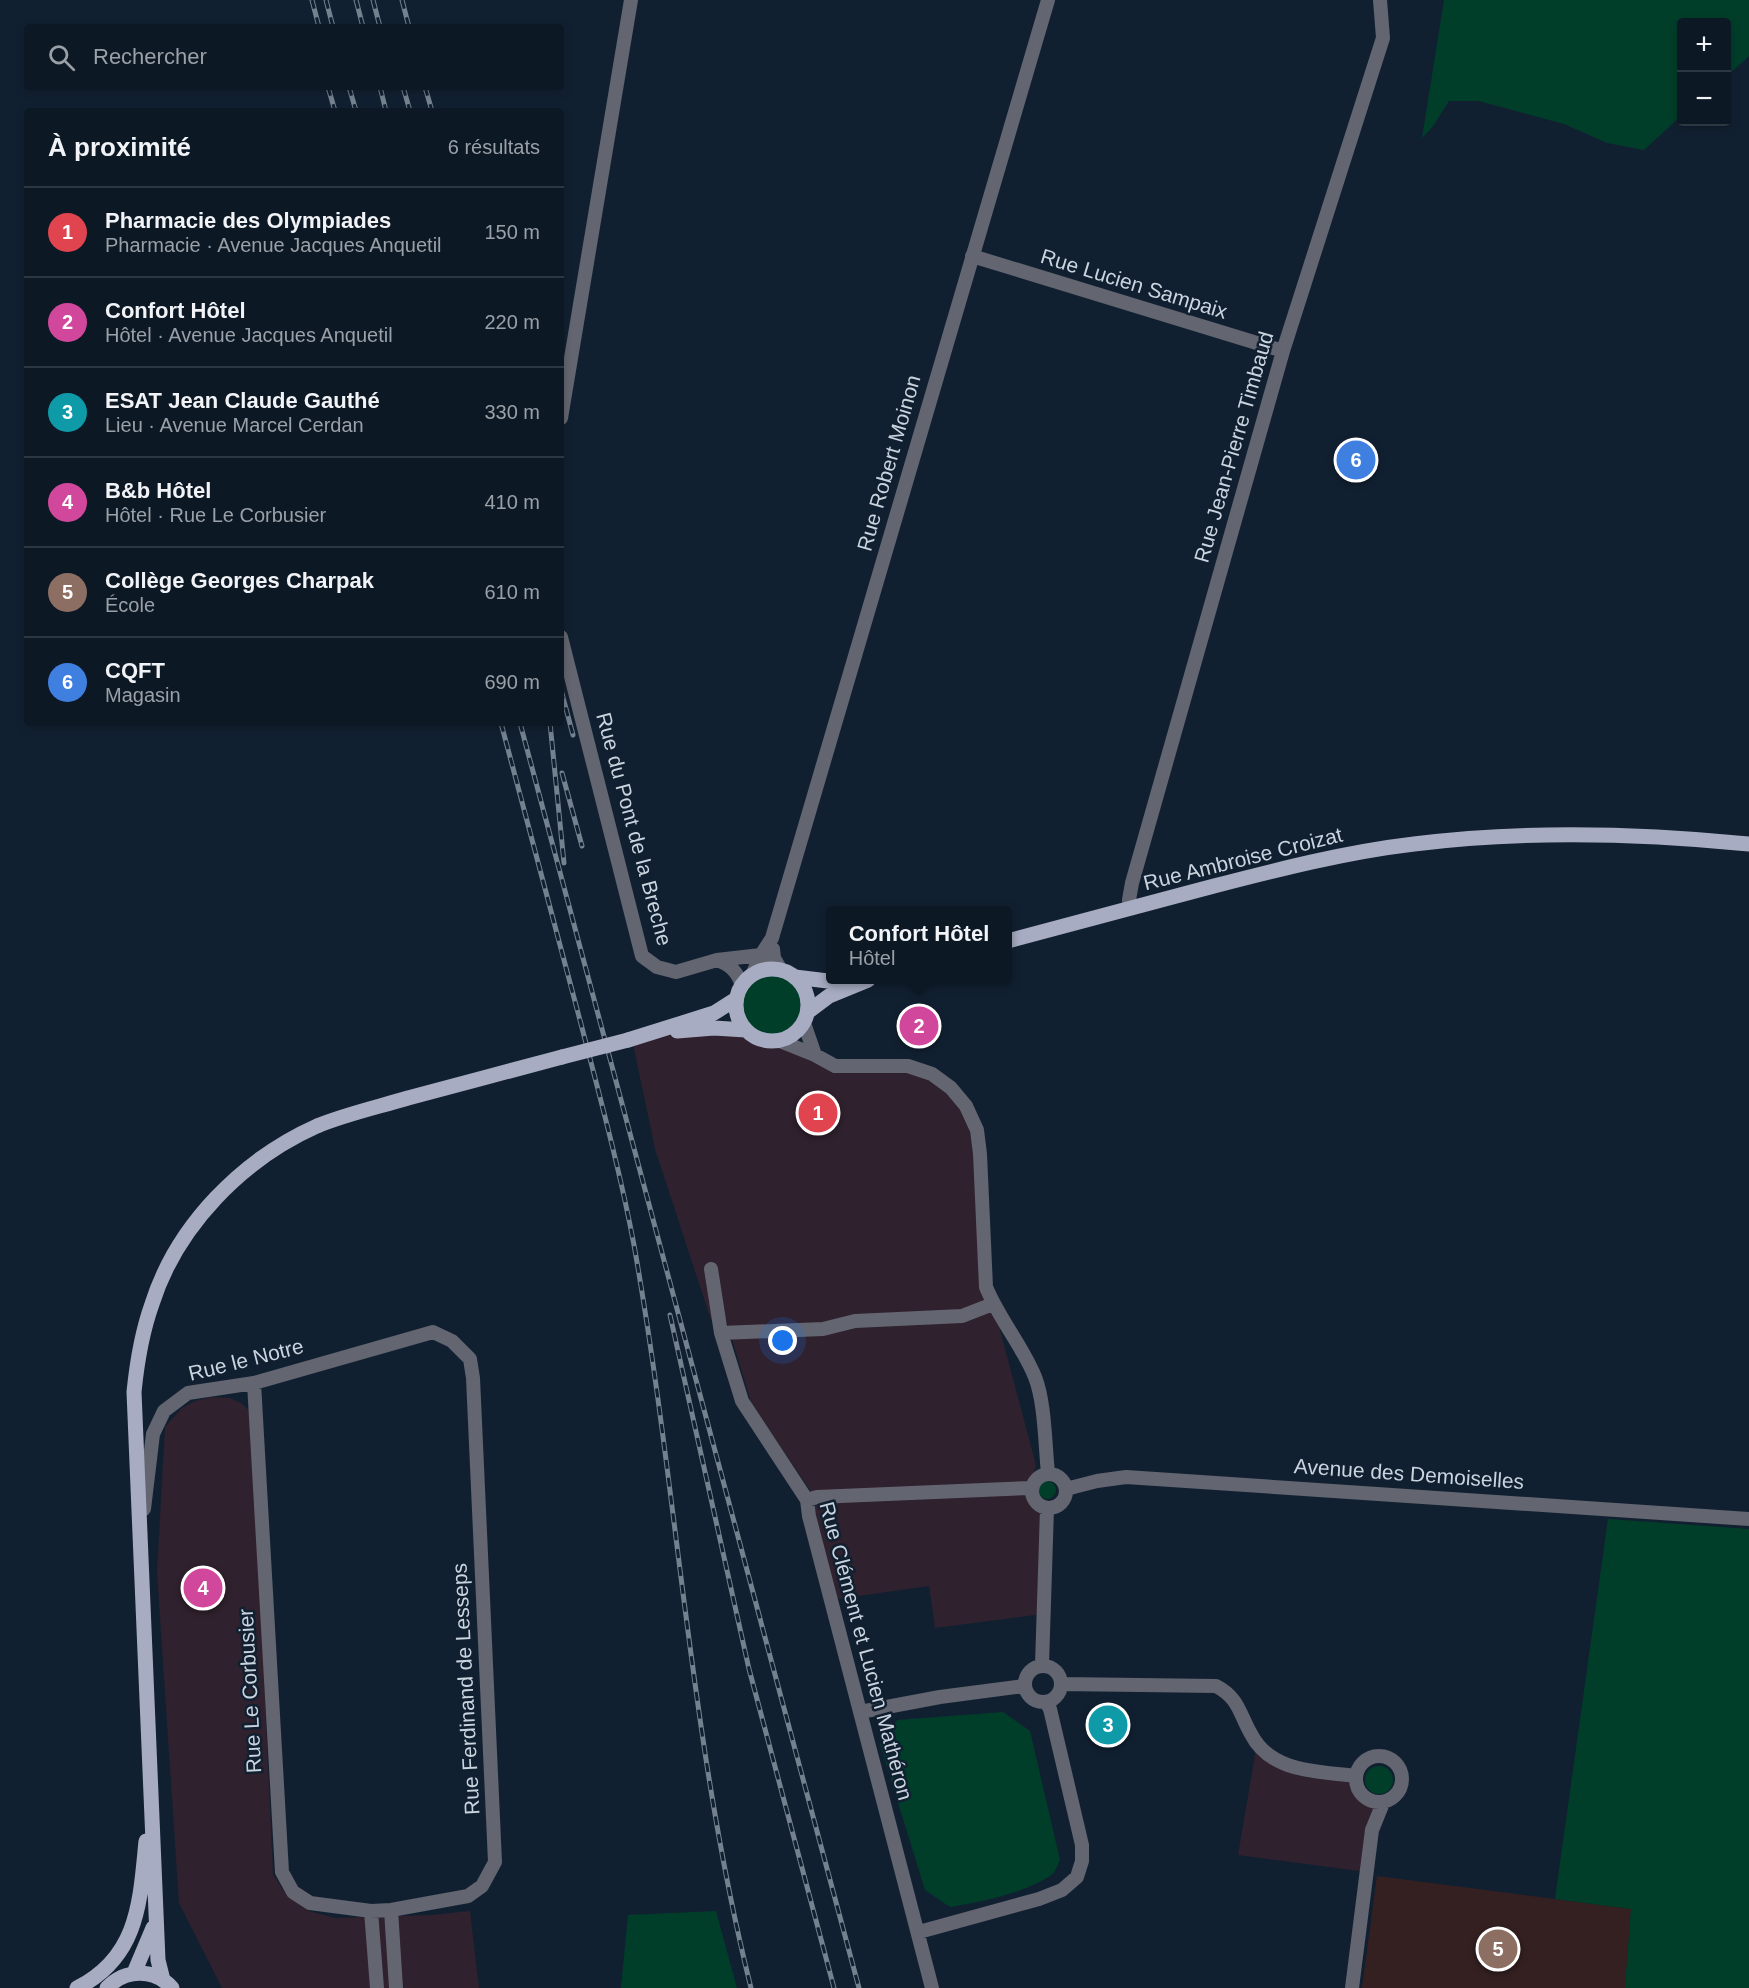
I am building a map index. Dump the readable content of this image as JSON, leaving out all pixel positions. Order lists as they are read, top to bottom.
{
  "streets": {
    "main road": ["Rue Ambroise Croizat"],
    "street": [
      "Rue Lucien Sampaix",
      "Rue Jean-Pierre Timbaud",
      "Rue Robert Moinon",
      "Rue du Pont de la Breche",
      "Rue le Notre",
      "Avenue des Demoiselles",
      "Rue Clément et Lucien Mathéron",
      "Rue Ferdinand de Lesseps",
      "Rue Le Corbusier"
    ]
  },
  "crossings": [
    ["Rue Lucien Sampaix", "Rue Jean-Pierre Timbaud"],
    ["Rue Lucien Sampaix", "Rue Robert Moinon"],
    ["Rue Jean-Pierre Timbaud", "Rue Ambroise Croizat"],
    ["Rue Robert Moinon", "Rue du Pont de la Breche"],
    ["Rue le Notre", "Rue Ferdinand de Lesseps"],
    ["Rue le Notre", "Rue Le Corbusier"],
    ["Rue Ferdinand de Lesseps", "Rue Le Corbusier"]
  ],
  "page": {
    "map_buttons": ["+", "−"],
    "search": "Rechercher",
    "heading": ["À proximité", "6 résultats"],
    "list": [
      {
        "mark": "1",
        "name": "Pharmacie des Olympiades",
        "note": "Pharmacie · Avenue Jacques Anquetil",
        "value": "150 m"
      },
      {
        "mark": "2",
        "name": "Confort Hôtel",
        "note": "Hôtel · Avenue Jacques Anquetil",
        "value": "220 m"
      },
      {
        "mark": "3",
        "name": "ESAT Jean Claude Gauthé",
        "note": "Lieu · Avenue Marcel Cerdan",
        "value": "330 m"
      },
      {
        "mark": "4",
        "name": "B&b Hôtel",
        "note": "Hôtel · Rue Le Corbusier",
        "value": "410 m"
      },
      {
        "mark": "5",
        "name": "Collège Georges Charpak",
        "note": "École",
        "value": "610 m"
      },
      {
        "mark": "6",
        "name": "CQFT",
        "note": "Magasin",
        "value": "690 m"
      }
    ],
    "pins": [
      "6",
      "2",
      "1",
      "4",
      "3",
      "5"
    ],
    "popup": ["Confort Hôtel", "Hôtel"]
  }
}
